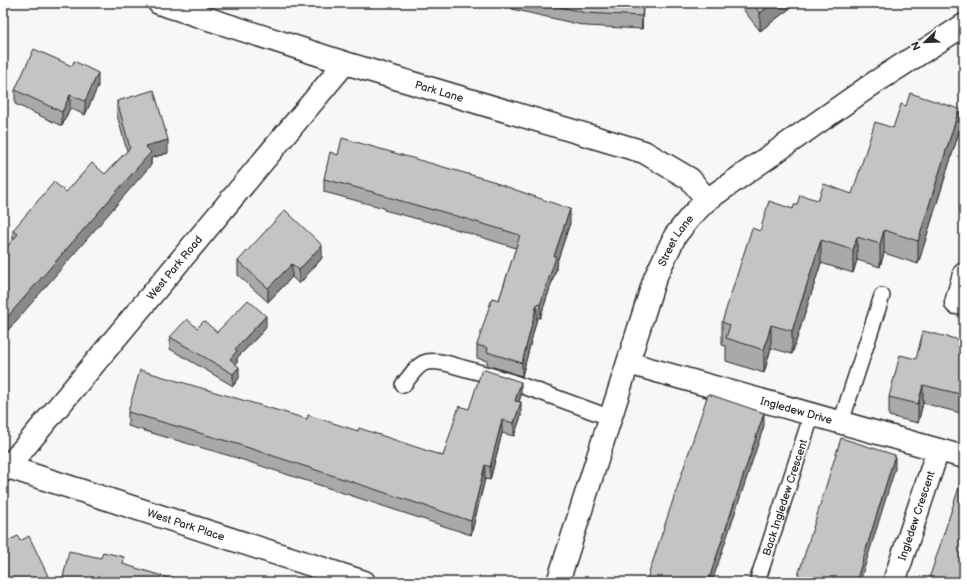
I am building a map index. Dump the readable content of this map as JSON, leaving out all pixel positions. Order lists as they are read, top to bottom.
{
  "streets": {
    "street": [
      "Park Lane",
      "Street Lane",
      "West Park Road",
      "Ingledew Drive",
      "Ingledew Crescent",
      "West Park Place"
    ],
    "lane": ["Back Ingledew Crescent"]
  },
  "crossings": [
    ["Park Lane", "Street Lane"],
    ["Park Lane", "West Park Road"],
    ["Street Lane", "Ingledew Drive"],
    ["West Park Road", "West Park Place"],
    ["Ingledew Drive", "Back Ingledew Crescent"],
    ["Ingledew Drive", "Ingledew Crescent"]
  ],
  "north": "bottom left"
}
